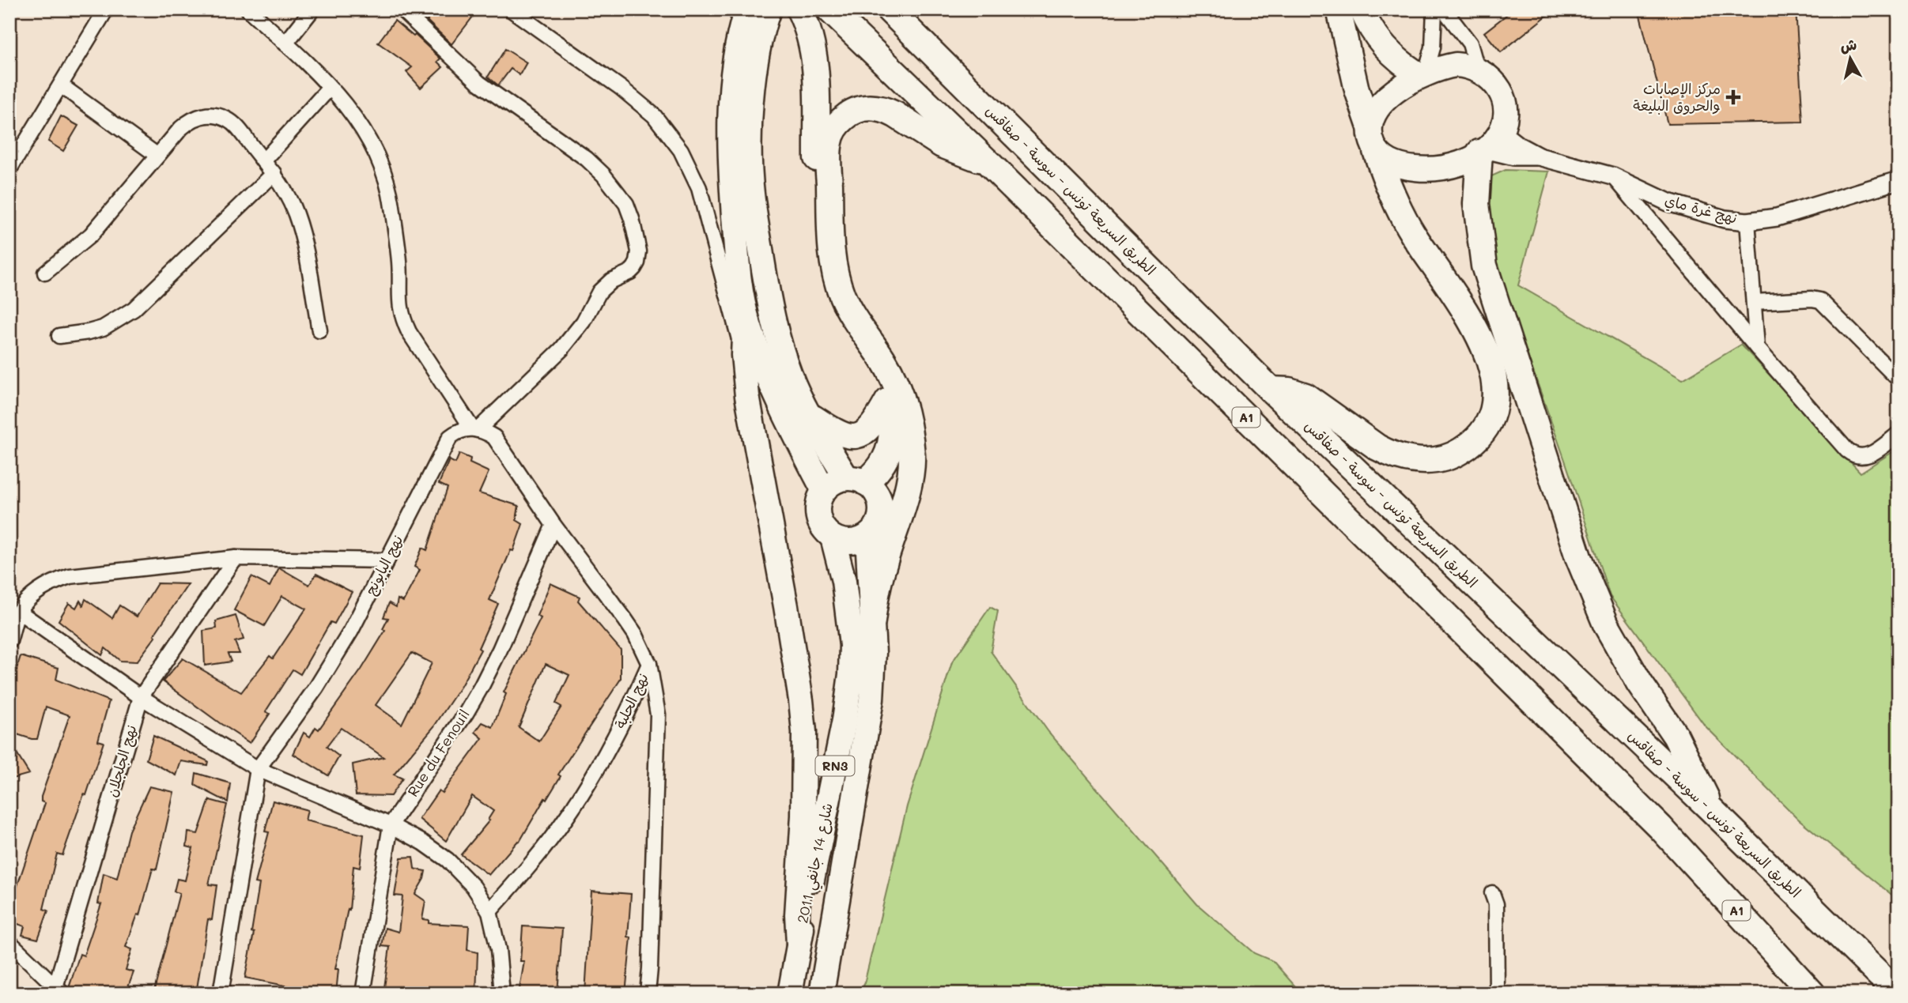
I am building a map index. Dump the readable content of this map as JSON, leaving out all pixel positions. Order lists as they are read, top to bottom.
{
  "streets": {
    "highway": [
      "الطريق السريعة تونس - سوسة - صفاقس",
      "A1",
      "RN3",
      "شارع 14 جانفي 2011"
    ],
    "street": [
      "نهج غرة ماي",
      "نهج البابونج",
      "نهج الحلبة",
      "Rue du Fenouil",
      "نهج الجلجلان"
    ]
  },
  "places": {
    "health": ["مركز الإصابات والحروق البليغة"]
  },
  "north": "top"
}
